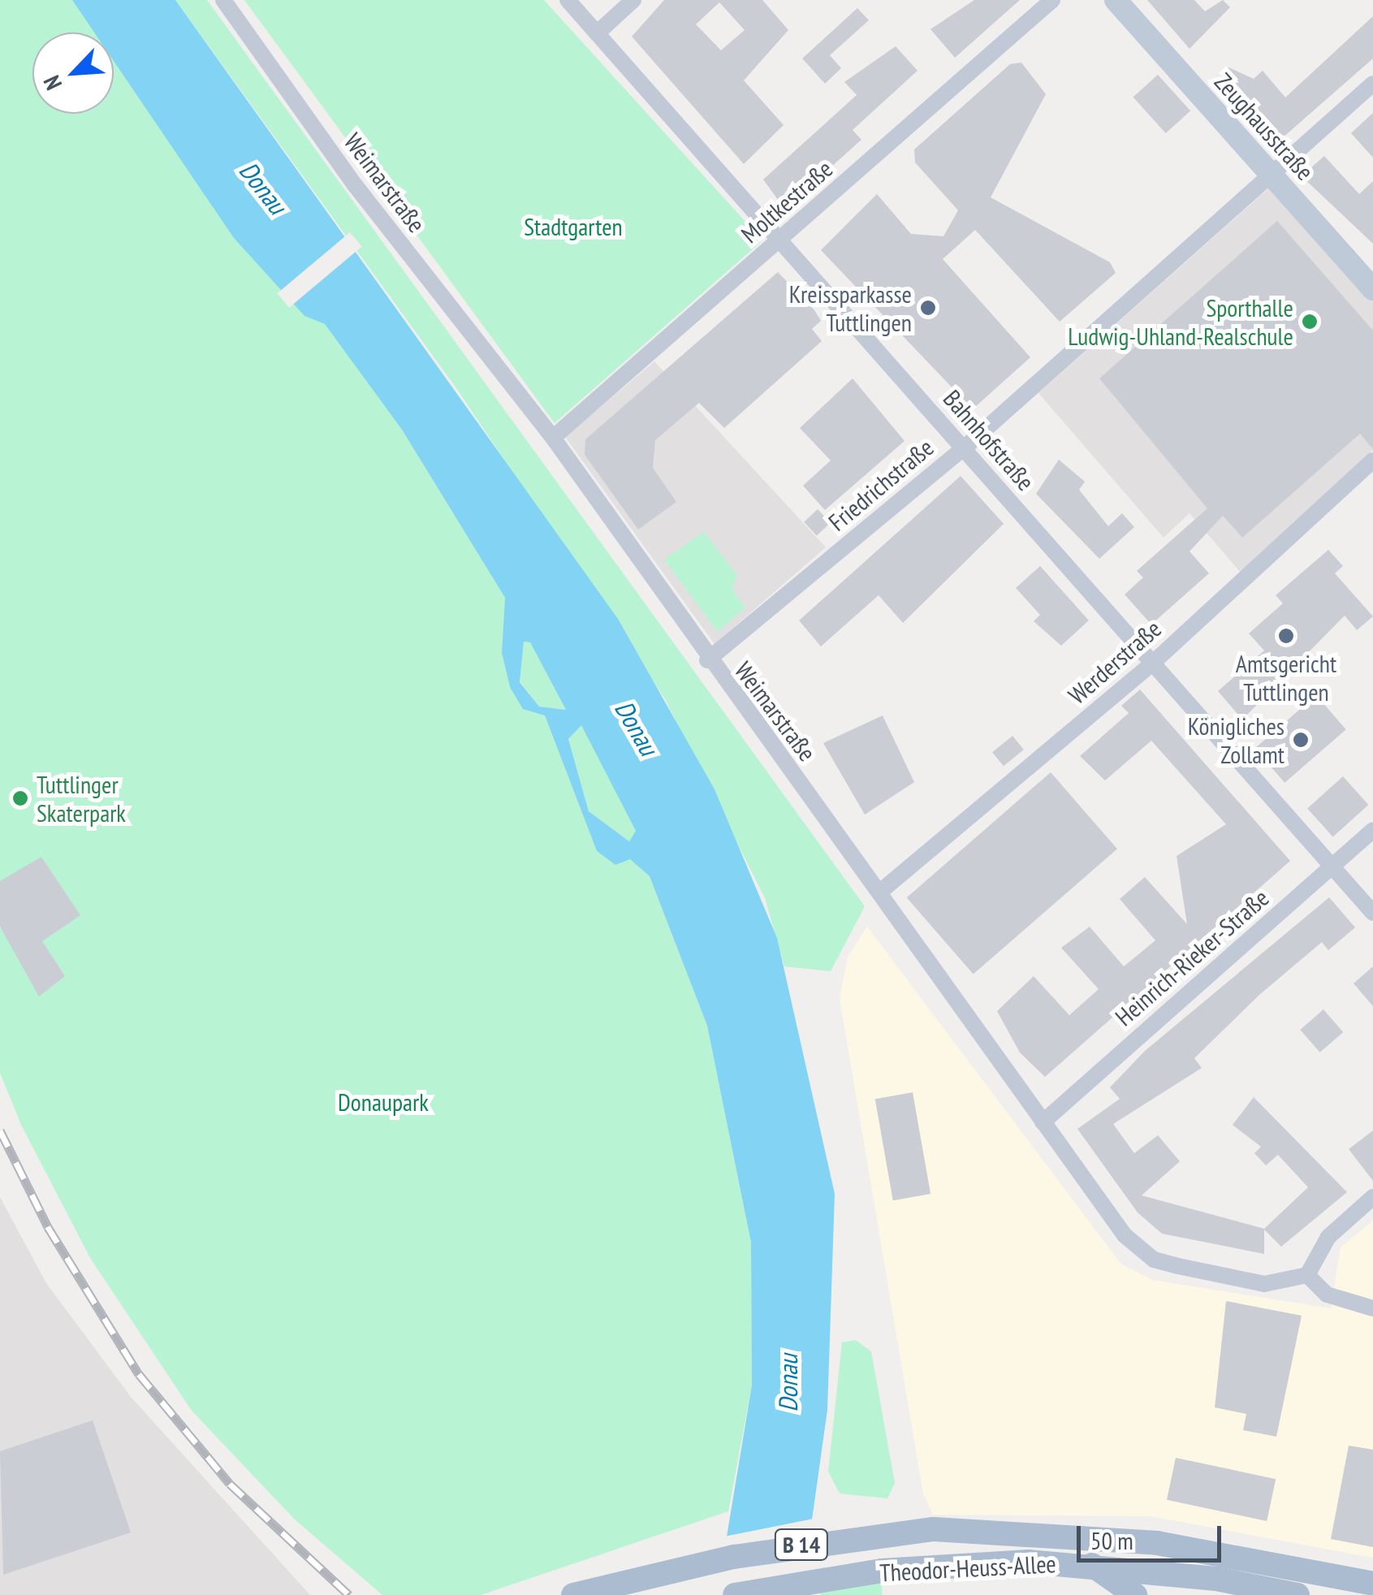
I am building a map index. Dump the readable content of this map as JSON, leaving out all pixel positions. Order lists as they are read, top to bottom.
{
  "streets": {
    "main road": ["B 14", "Theodor-Heuss-Allee"],
    "street": [
      "Zeughausstraße",
      "Weimarstraße",
      "Moltkestraße",
      "Bahnhofstraße",
      "Friedrichstraße",
      "Werderstraße",
      "Heinrich-Rieker-Straße"
    ]
  },
  "crossings": [
    ["Zeughausstraße", "Friedrichstraße"],
    ["Weimarstraße", "Moltkestraße"],
    ["Weimarstraße", "Friedrichstraße"],
    ["Weimarstraße", "Werderstraße"],
    ["Weimarstraße", "Heinrich-Rieker-Straße"],
    ["Moltkestraße", "Bahnhofstraße"],
    ["Bahnhofstraße", "Friedrichstraße"],
    ["Bahnhofstraße", "Werderstraße"],
    ["Bahnhofstraße", "Heinrich-Rieker-Straße"]
  ],
  "water": ["Donau"],
  "parks": ["Stadtgarten", "Donaupark"],
  "places": [
    "Kreissparkasse Tuttlingen",
    "Sporthalle Ludwig-Uhland-Realschule",
    "Amtsgericht Tuttlingen",
    "Königliches Zollamt",
    "Tuttlinger Skaterpark"
  ],
  "scale_bar": "50 m",
  "north": "bottom left"
}
